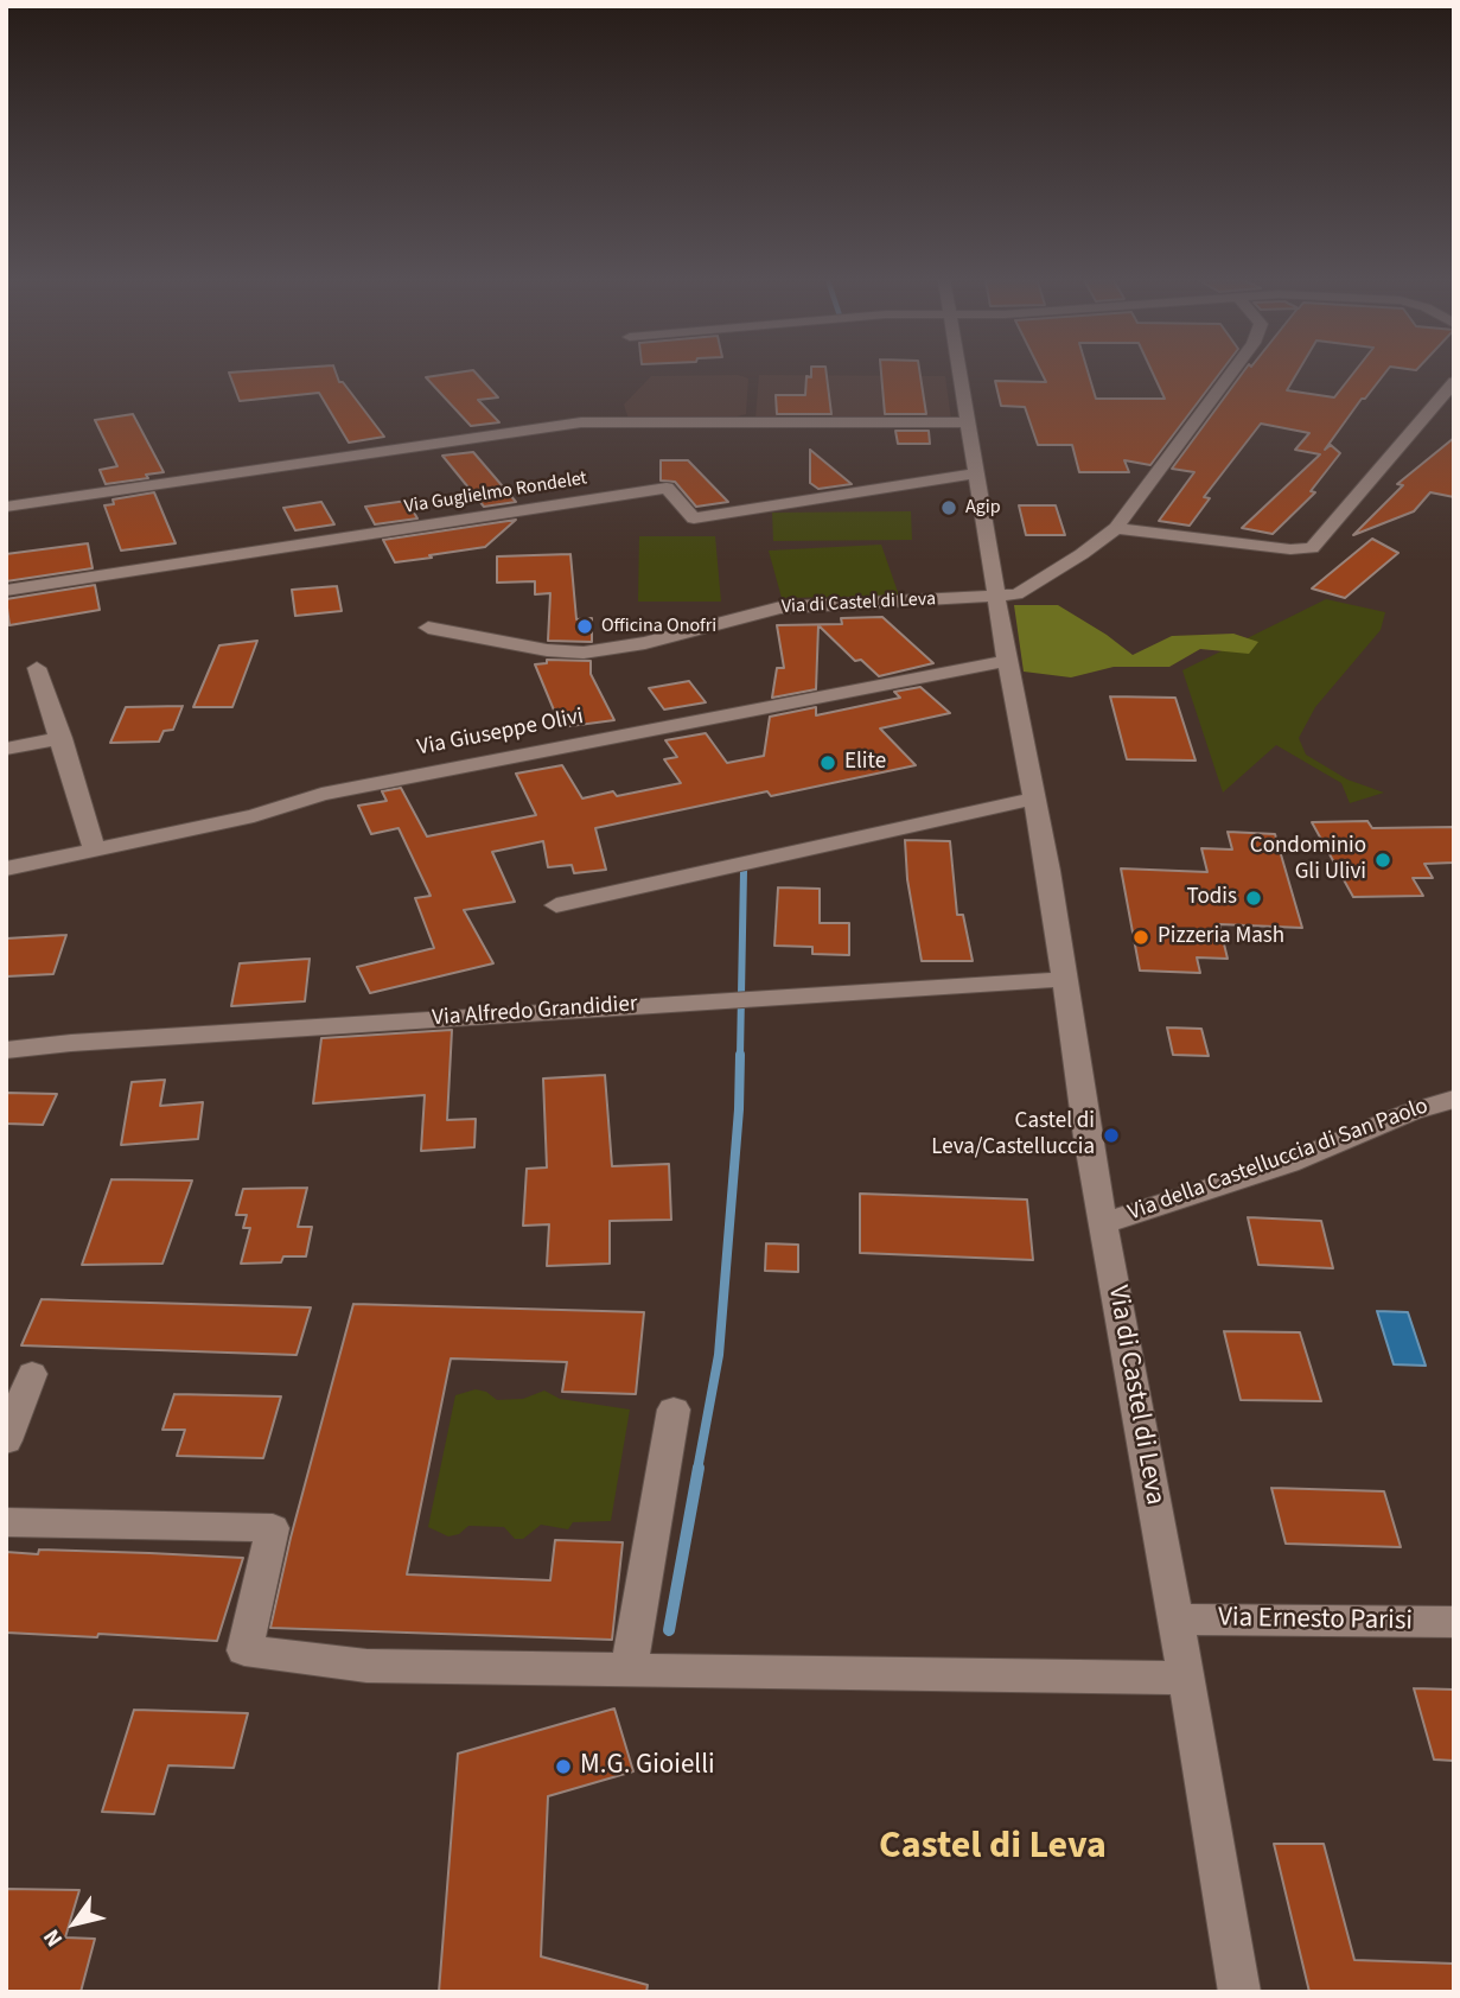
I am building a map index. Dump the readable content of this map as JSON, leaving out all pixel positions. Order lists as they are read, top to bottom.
{
  "streets": {
    "street": [
      "Via Guglielmo Rondelet",
      "Via di Castel di Leva",
      "Via Giuseppe Olivi",
      "Via Alfredo Grandidier",
      "Via della Castelluccia di San Paolo",
      "Via Ernesto Parisi"
    ]
  },
  "crossings": [
    ["Via Guglielmo Rondelet", "Via di Castel di Leva"],
    ["Via di Castel di Leva", "Via Giuseppe Olivi"],
    ["Via di Castel di Leva", "Via Alfredo Grandidier"],
    ["Via di Castel di Leva", "Via della Castelluccia di San Paolo"],
    ["Via di Castel di Leva", "Via Ernesto Parisi"]
  ],
  "districts": ["Castel di Leva"],
  "places": [
    "Agip",
    "Officina Onofri",
    "Elite",
    "Condominio Gli Ulivi",
    "Todis",
    "Pizzeria Mash",
    "Castel di Leva/Castelluccia",
    "M.G. Gioielli"
  ],
  "north": "bottom left"
}
